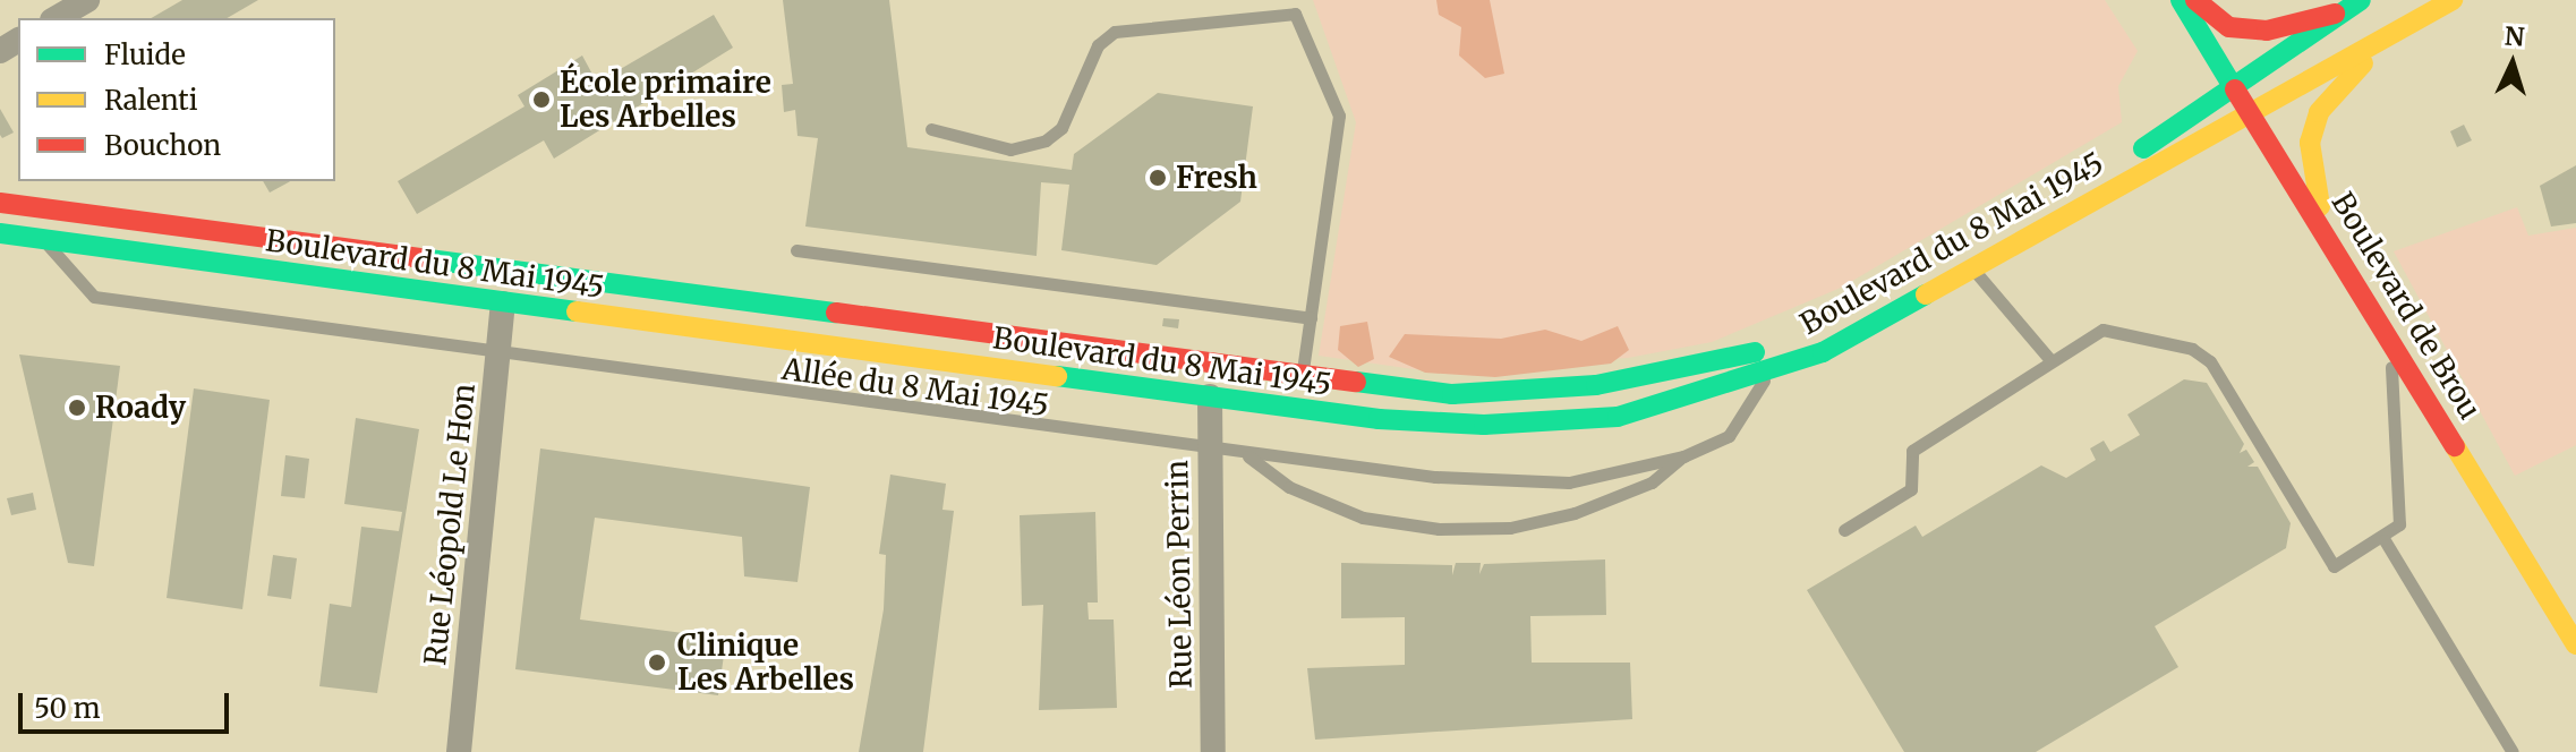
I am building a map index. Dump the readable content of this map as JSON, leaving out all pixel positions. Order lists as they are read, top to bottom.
{
  "streets": {
    "main road": ["Boulevard du 8 Mai 1945", "Boulevard de Brou"],
    "street": ["Rue Léopold Le Hon", "Rue Léon Perrin"],
    "lane": ["Allée du 8 Mai 1945"]
  },
  "crossings": [
    ["Boulevard du 8 Mai 1945", "Boulevard de Brou"],
    ["Boulevard du 8 Mai 1945", "Allée du 8 Mai 1945"],
    ["Boulevard du 8 Mai 1945", "Rue Léopold Le Hon"],
    ["Boulevard du 8 Mai 1945", "Rue Léon Perrin"],
    ["Allée du 8 Mai 1945", "Rue Léopold Le Hon"],
    ["Allée du 8 Mai 1945", "Rue Léon Perrin"]
  ],
  "places": [
    "École primaire Les Arbelles",
    "Fresh",
    "Roady",
    "Clinique Les Arbelles"
  ],
  "legend": ["Fluide", "Ralenti", "Bouchon"],
  "scale_bar": "50 m",
  "north": "top"
}
